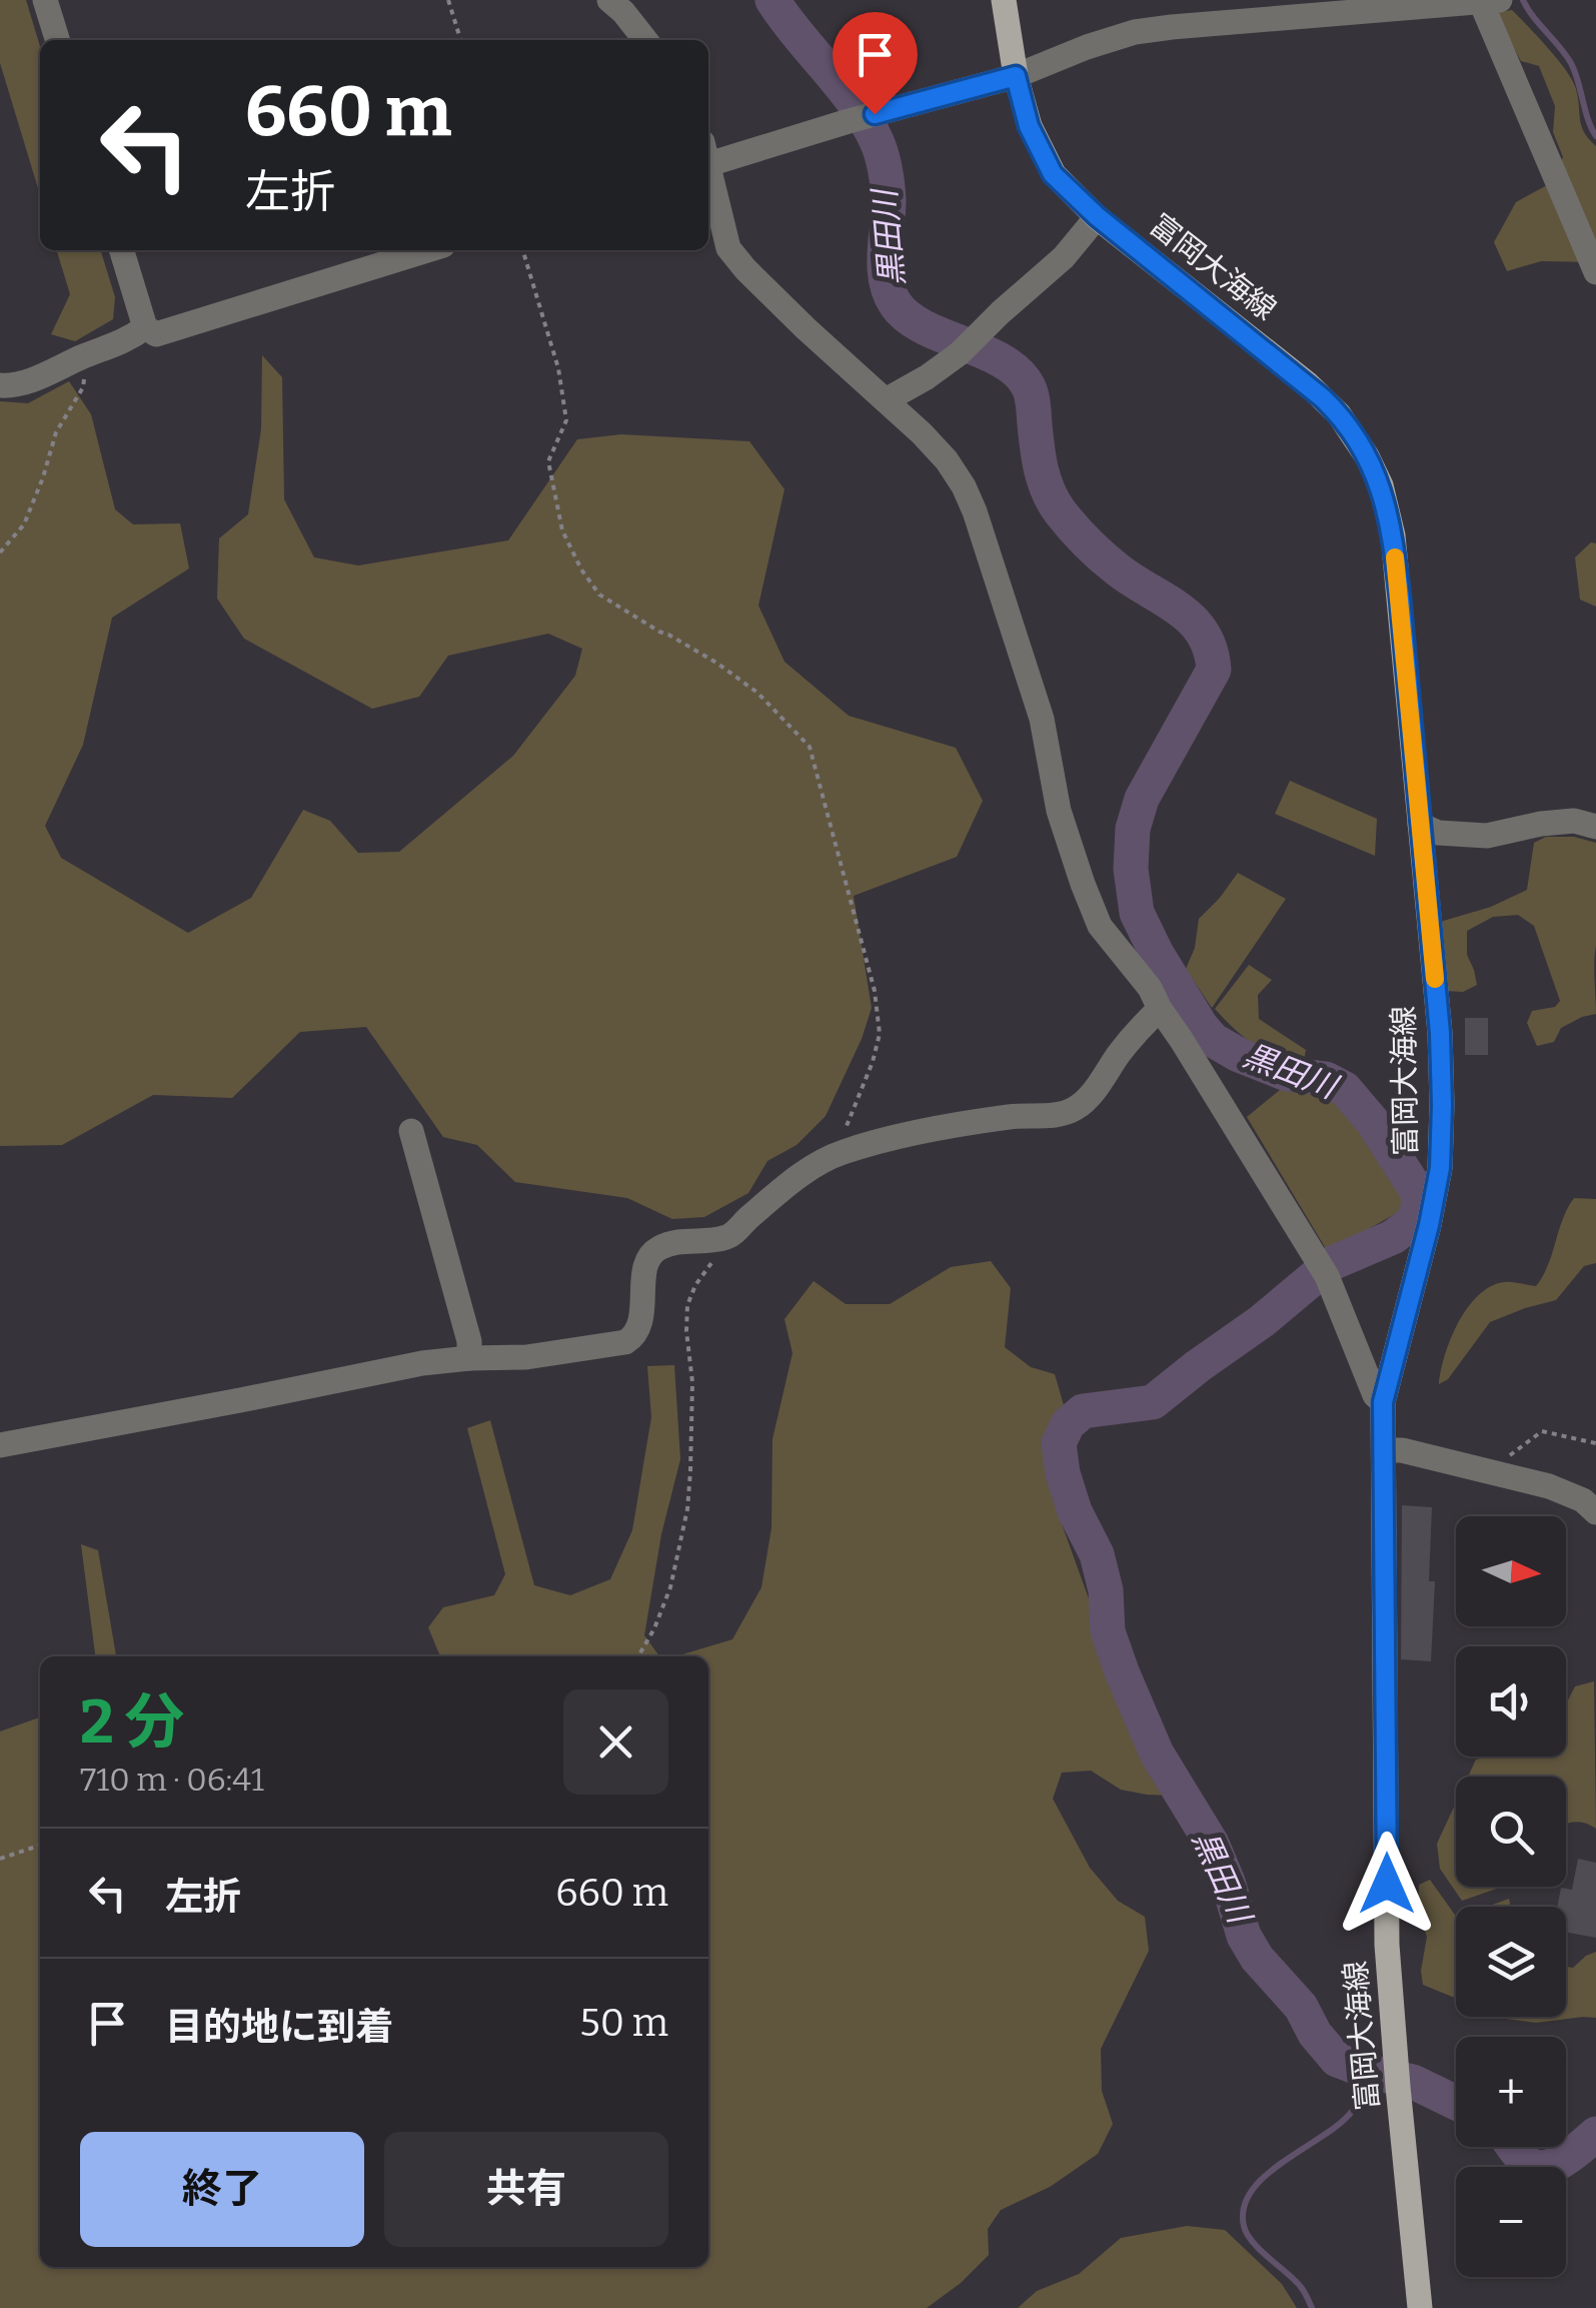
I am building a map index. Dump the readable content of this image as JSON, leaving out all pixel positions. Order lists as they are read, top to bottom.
{
  "streets": {
    "main road": ["富岡大海線"]
  },
  "water": ["黒田川"],
  "north": "right",
  "page": {
    "turn": ["660 m", "左折"],
    "map_buttons": ["+", "−"],
    "heading": ["2 分", "710 m · 06:41"],
    "list": [
      {
        "name": "左折",
        "value": "660 m"
      },
      {
        "name": "目的地に到着",
        "value": "50 m"
      }
    ],
    "buttons": ["終了", "共有"]
  }
}
